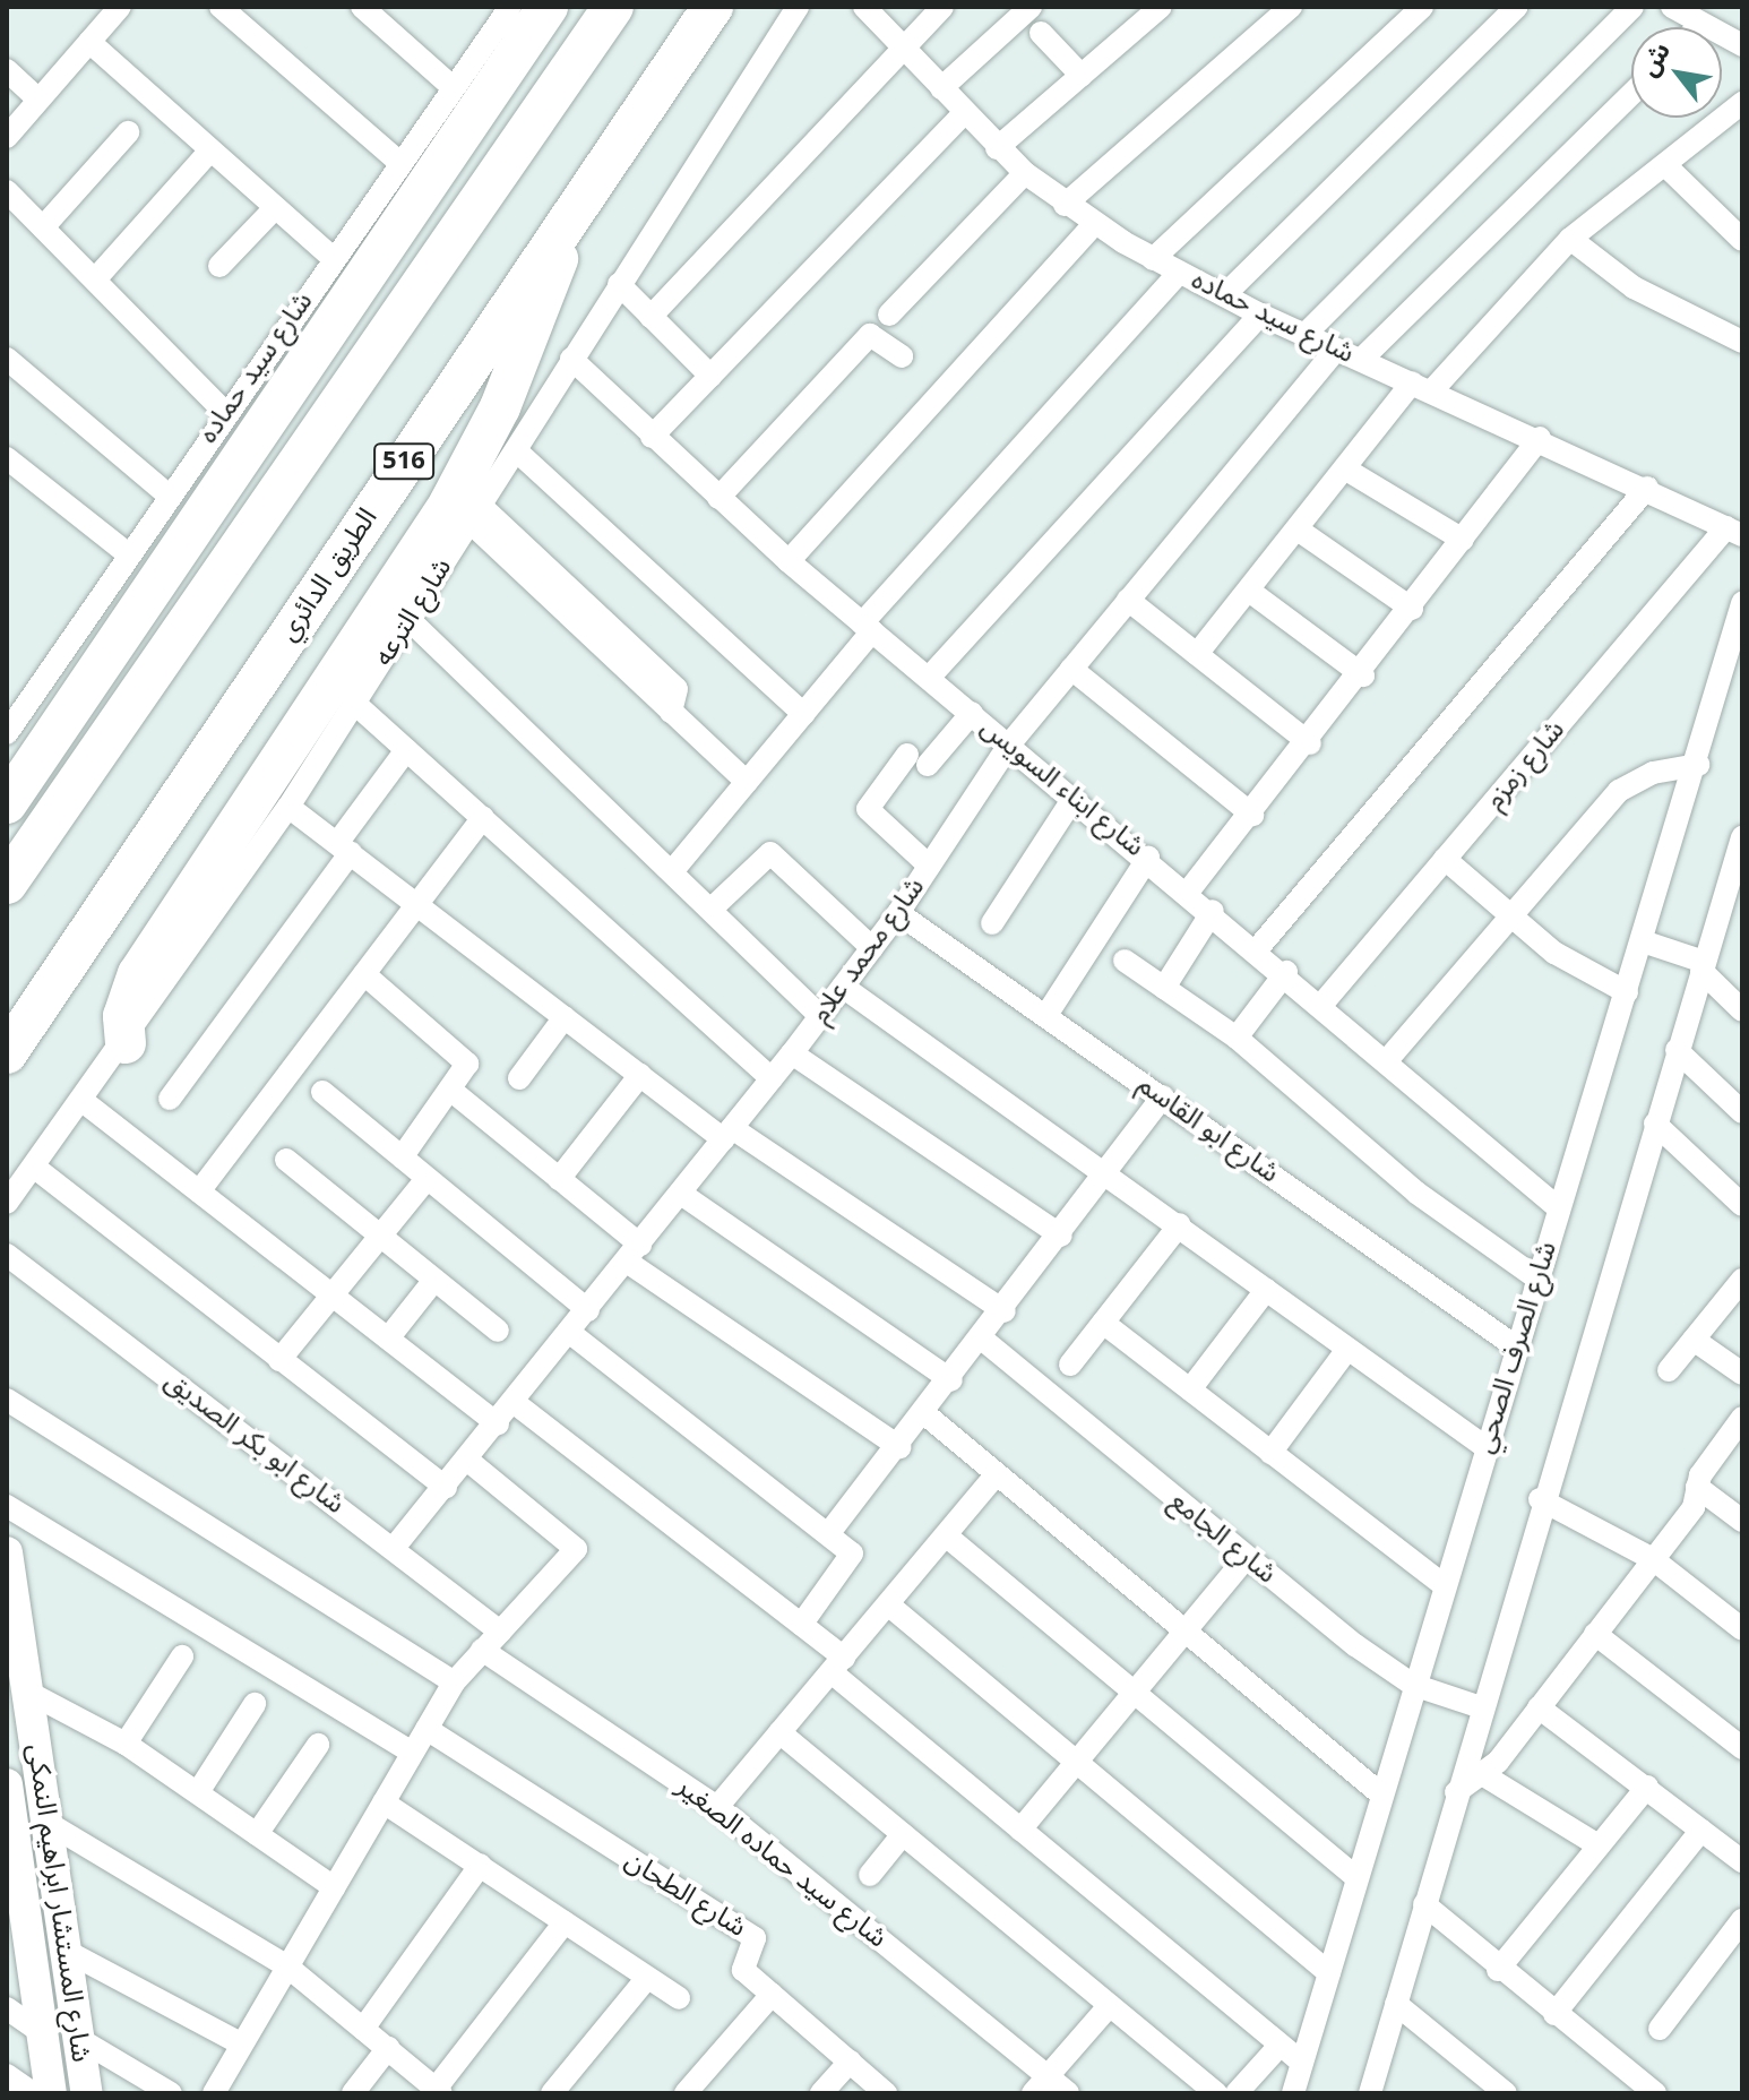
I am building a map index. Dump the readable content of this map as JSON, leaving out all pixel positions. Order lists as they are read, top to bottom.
{
  "streets": {
    "highway": ["516", "الطريق الدائري"],
    "main road": ["شارع المستشار ابراهيم النمكى"],
    "street": [
      "شارع سيد حماده",
      "شارع الترعه",
      "شارع زمزم",
      "شارع ابناء السويس",
      "شارع محمد علام",
      "شارع ابو القاسم",
      "شارع الصرف الصحي",
      "شارع ابو بكر الصديق",
      "شارع الجامع",
      "شارع سيد حماده الصغير",
      "شارع الطحان"
    ]
  },
  "crossings": [
    ["شارع سيد حماده", "شارع زمزم"],
    ["شارع سيد حماده", "شارع محمد علام"],
    ["شارع الترعه", "شارع ابناء السويس"],
    ["شارع زمزم", "شارع ابناء السويس"],
    ["شارع ابناء السويس", "شارع محمد علام"],
    ["شارع ابناء السويس", "شارع الصرف الصحي"],
    ["شارع محمد علام", "شارع ابو القاسم"],
    ["شارع محمد علام", "شارع ابو بكر الصديق"],
    ["شارع ابو القاسم", "شارع الصرف الصحي"],
    ["شارع الصرف الصحي", "شارع الجامع"]
  ],
  "north": "top left"
}
